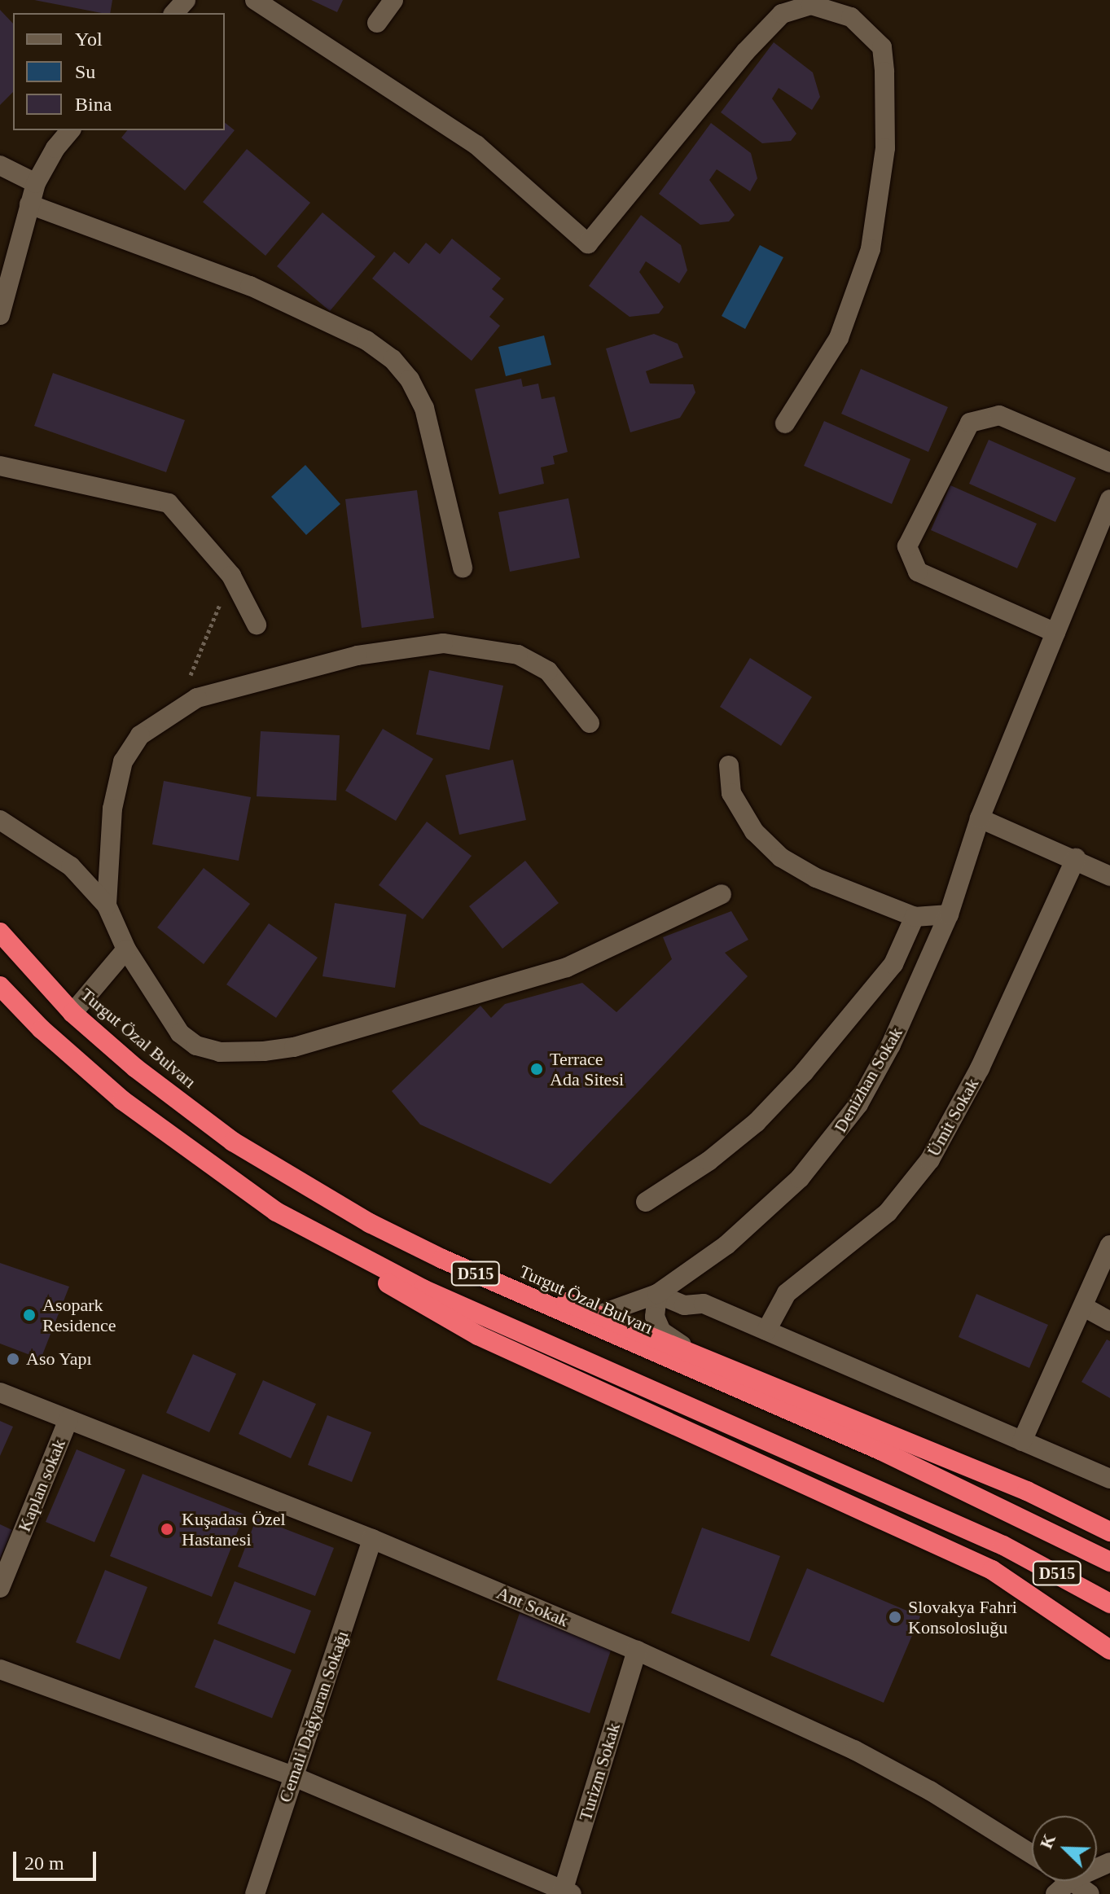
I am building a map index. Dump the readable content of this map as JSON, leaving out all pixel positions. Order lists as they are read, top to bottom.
{
  "streets": {
    "highway": ["Turgut Özal Bulvarı", "D515"],
    "street": [
      "Denizhan Sokak",
      "Ümit Sokak",
      "Kaplan sokak",
      "Ant Sokak",
      "Cemali Dağyaran Sokağı",
      "Turizm Sokak"
    ]
  },
  "crossings": [
    ["Kaplan sokak", "Ant Sokak"],
    ["Ant Sokak", "Cemali Dağyaran Sokağı"],
    ["Ant Sokak", "Turizm Sokak"]
  ],
  "places": [
    "Terrace Ada Sitesi",
    "Asopark Residence",
    "Aso Yapı",
    "Kuşadası Özel Hastanesi",
    "Slovakya Fahri Konsolosluğu"
  ],
  "legend": ["Yol", "Su", "Bina"],
  "scale_bar": "20 m",
  "north": "top left"
}
